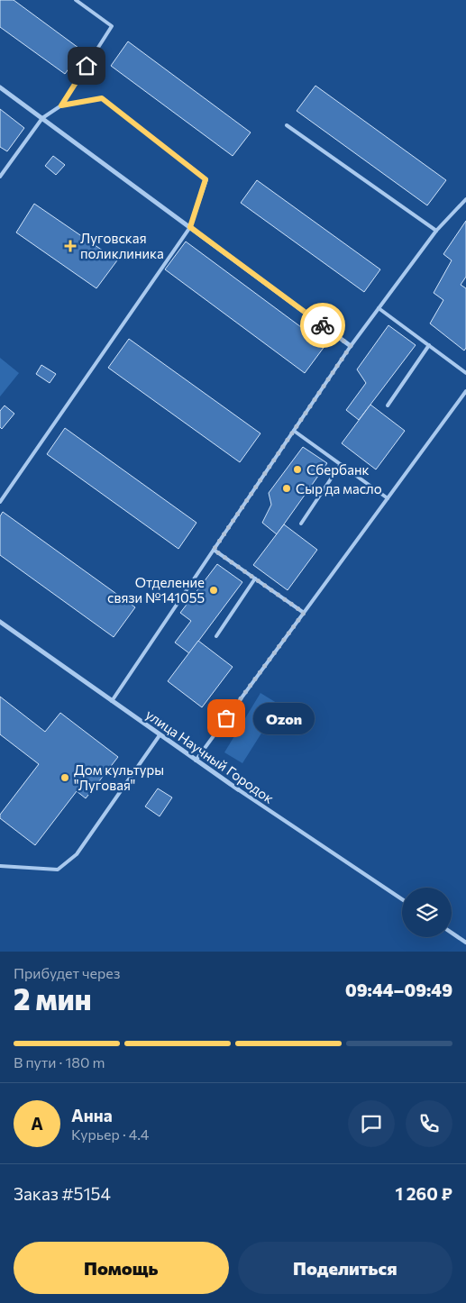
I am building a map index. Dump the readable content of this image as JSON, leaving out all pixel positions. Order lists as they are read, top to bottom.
{
  "streets": {
    "street": ["улица Научный Городок"]
  },
  "places": {
    "health": ["Луговская поликлиника"],
    "other": [
      "Сбербанк",
      "Сыр да масло",
      "Отделение связи №141055",
      "Ozon",
      "Дом культуры \"Луговая\""
    ]
  },
  "page": {
    "bubble": "Ozon",
    "heading": ["2 мин", "Прибудет через", "09:44–09:49"],
    "panel": [
      "Анна",
      "Курьер · 4.4",
      "Заказ #5154",
      "1 260 ₽"
    ],
    "bar": "В пути · 180 m",
    "round": "А",
    "buttons": ["Помощь", "Поделиться"]
  }
}
